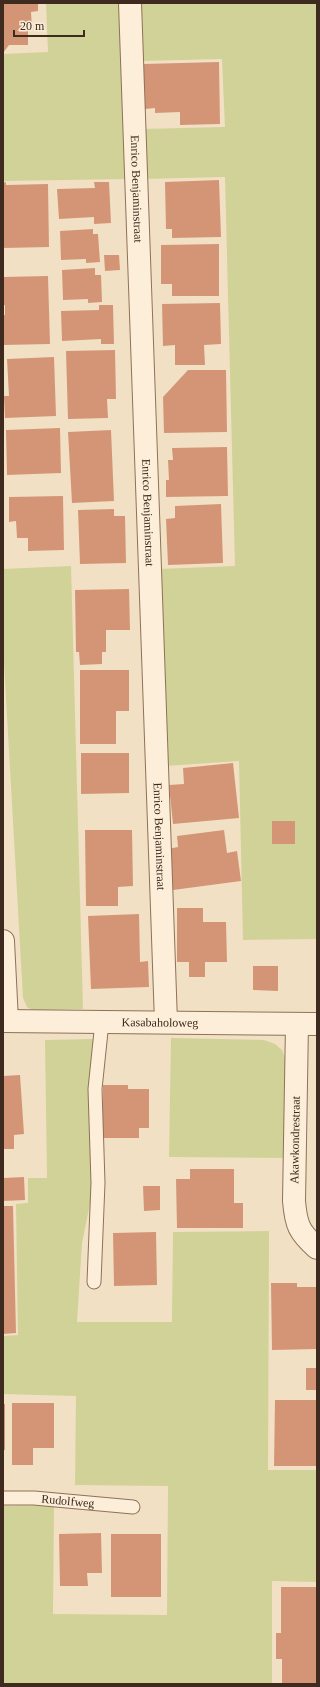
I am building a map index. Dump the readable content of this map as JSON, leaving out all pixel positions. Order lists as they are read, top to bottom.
{
  "streets": {
    "street": ["Enrico Benjaminstraat", "Kasabaholoweg", "Akawkondrestraat"],
    "lane": ["Rudolfweg"]
  },
  "crossings": [
    ["Enrico Benjaminstraat", "Kasabaholoweg"],
    ["Kasabaholoweg", "Akawkondrestraat"]
  ],
  "scale_bar": "20 m"
}
